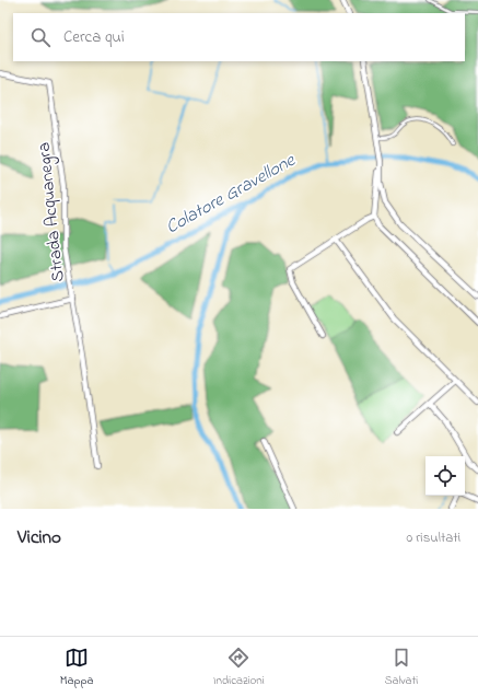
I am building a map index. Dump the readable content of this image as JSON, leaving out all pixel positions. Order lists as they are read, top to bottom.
{
  "streets": {
    "street": ["Strada Acquanegra"]
  },
  "water": ["Colatore Gravellone"],
  "page": {
    "search": "Cerca qui",
    "heading": ["Vicino", "0 risultati"],
    "nav": ["Mappa", "Indicazioni", "Salvati"]
  }
}
